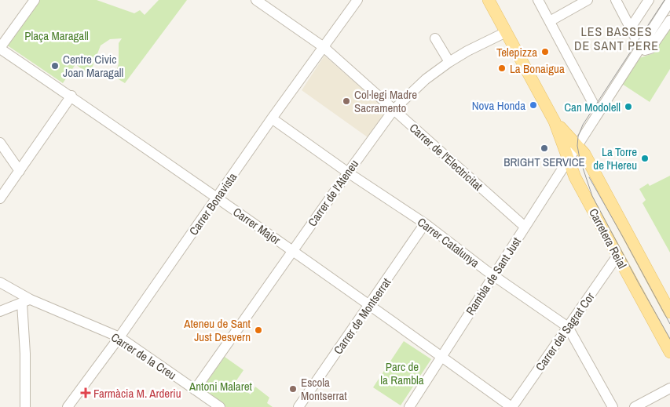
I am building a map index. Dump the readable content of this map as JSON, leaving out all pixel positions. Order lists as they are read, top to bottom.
{
  "streets": {
    "main road": ["Carretera Reial"],
    "street": [
      "Carrer de l'Electricitat",
      "Carrer de l'Ateneu",
      "Carrer Bonavista",
      "Carrer Major",
      "Carrer Catalunya",
      "Rambla de Sant Just",
      "Carrer de Montserrat",
      "Carrer del Sagrat Cor",
      "Carrer de la Creu"
    ]
  },
  "crossings": [
    ["Carrer de l'Electricitat", "Carrer de l'Ateneu"],
    ["Carrer de l'Electricitat", "Carrer Bonavista"],
    ["Carrer de l'Electricitat", "Rambla de Sant Just"],
    ["Carrer de l'Ateneu", "Carrer Major"],
    ["Carrer de l'Ateneu", "Carretera Reial"],
    ["Carrer de l'Ateneu", "Carrer Catalunya"],
    ["Carrer de l'Ateneu", "Carrer de la Creu"],
    ["Carrer Bonavista", "Carrer Major"],
    ["Carrer Bonavista", "Carrer Catalunya"],
    ["Carrer Bonavista", "Carrer de la Creu"],
    ["Carrer Major", "Rambla de Sant Just"],
    ["Carrer Major", "Carrer de Montserrat"],
    ["Carrer Major", "Carrer del Sagrat Cor"],
    ["Carretera Reial", "Rambla de Sant Just"],
    ["Carretera Reial", "Carrer del Sagrat Cor"],
    ["Carrer Catalunya", "Rambla de Sant Just"],
    ["Carrer Catalunya", "Carrer de Montserrat"],
    ["Carrer Catalunya", "Carrer del Sagrat Cor"]
  ],
  "districts": ["LES BASSES DE SANT PERE"],
  "parks": ["Plaça Maragall", "Parc de la Rambla", "Antoni Malaret"],
  "places": {
    "other": [
      "Telepizza",
      "Centre Civic Joan Maragall",
      "La Bonaigua",
      "Col·legi Madre Sacramento",
      "Nova Honda",
      "Can Modolell",
      "BRIGHT SERVICE",
      "La Torre de l'Hereu",
      "Ateneu de Sant Just Desvern",
      "Escola Montserrat"
    ],
    "health": ["Farmàcia M. Arderiu"]
  }
}
